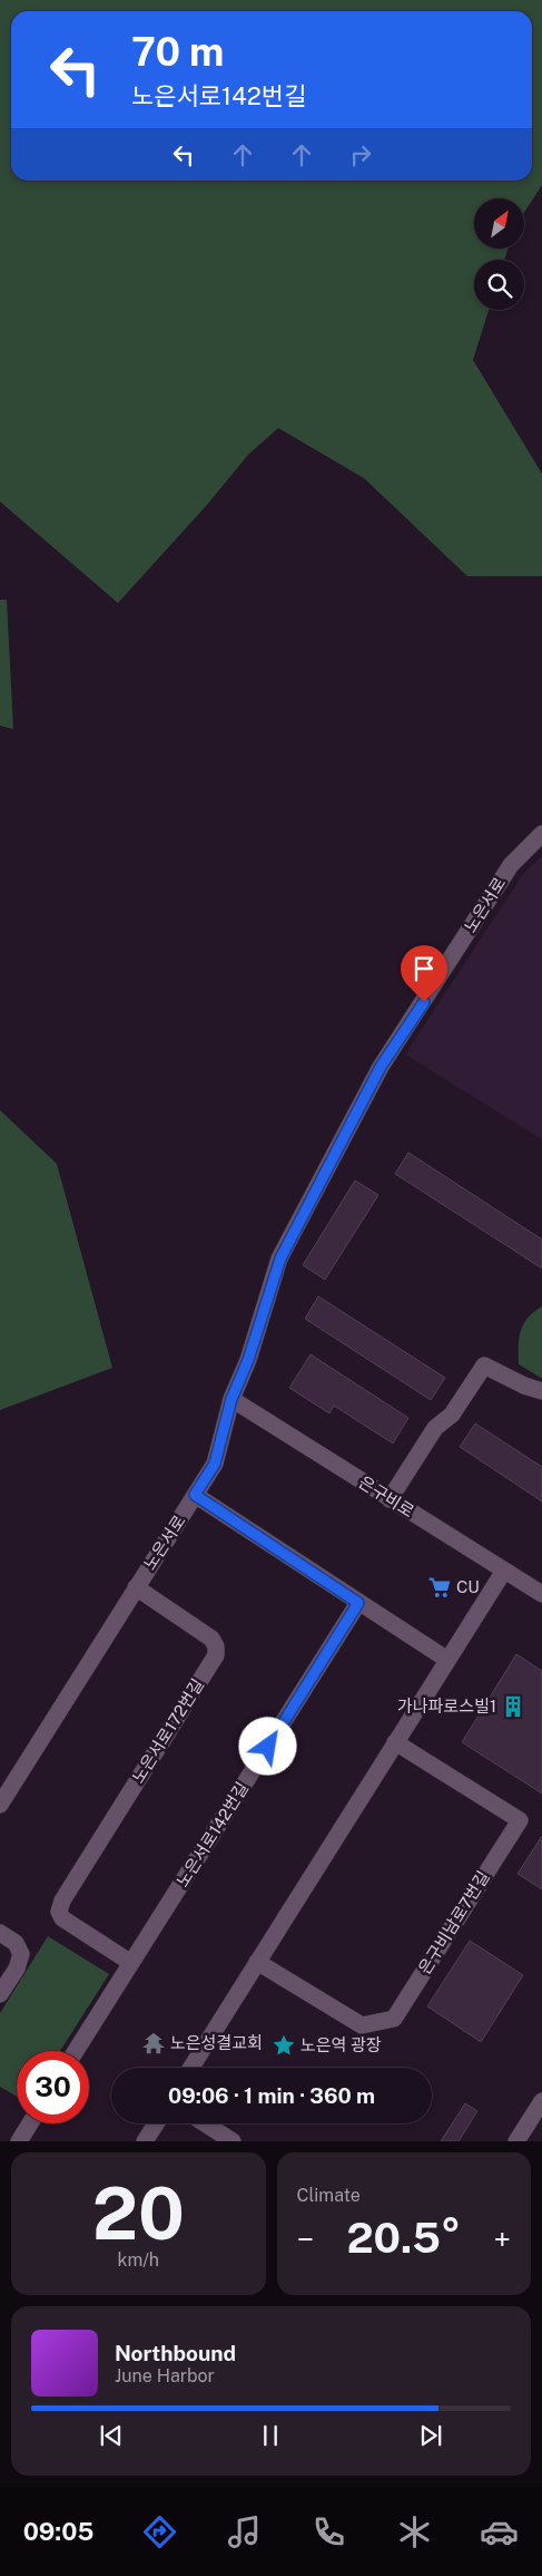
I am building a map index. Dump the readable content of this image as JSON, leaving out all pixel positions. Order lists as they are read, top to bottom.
{
  "streets": {
    "street": [
      "노은서로",
      "은구비로",
      "노은서로172번길",
      "노은서로142번길",
      "은구비남로7번길"
    ]
  },
  "crossings": [
    ["노은서로", "은구비로"],
    ["노은서로", "노은서로172번길"],
    ["노은서로172번길", "노은서로142번길"]
  ],
  "places": {
    "supermarket": ["CU"],
    "building": ["가나파로스빌1"],
    "temple": ["노은성결교회"],
    "place": ["노은역 광장"]
  },
  "north": "top right",
  "page": {
    "turn": ["70 m", "노은서로142번길"],
    "limit": "30",
    "trip": "09:06 · 1 min · 360 m",
    "tile": [
      ["20", "km/h"],
      "Climate"
    ],
    "heat": ["−", "20.5°", "+"],
    "song": ["Northbound", "June Harbor"],
    "tabs": "09:05"
  }
}
